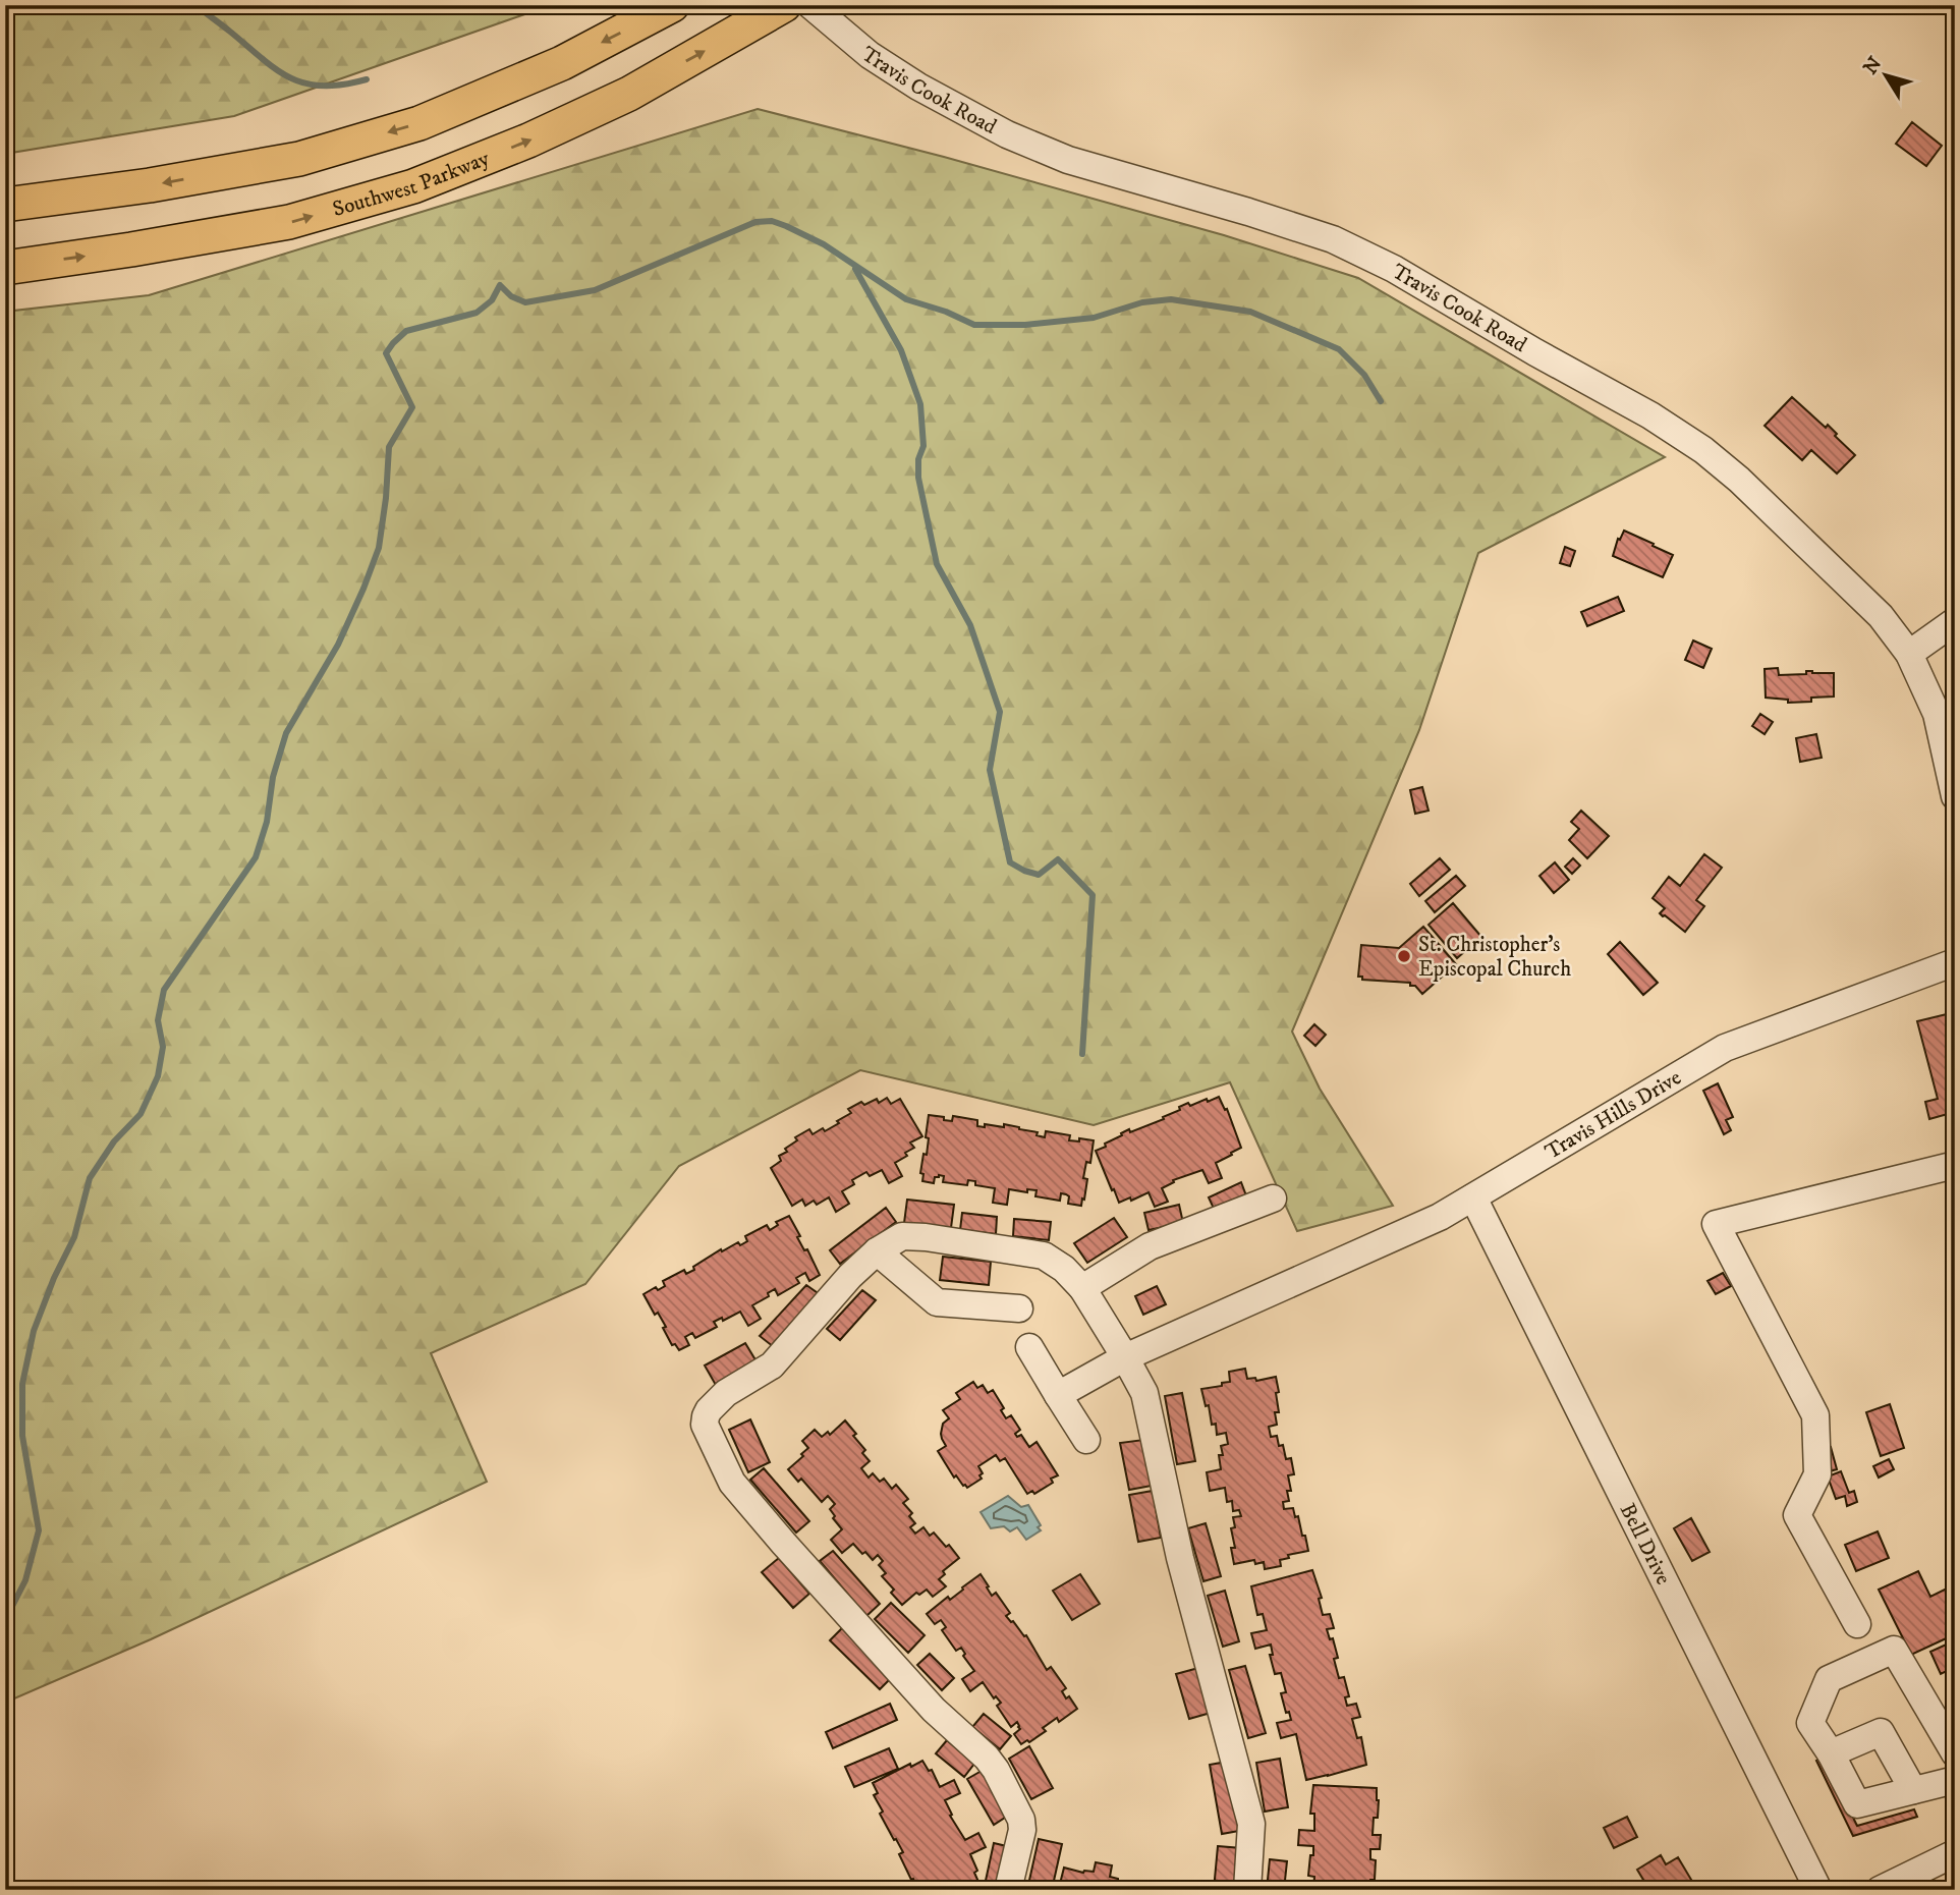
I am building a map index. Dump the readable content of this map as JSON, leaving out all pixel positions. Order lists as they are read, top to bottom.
{
  "streets": {
    "main road": ["Southwest Parkway"],
    "street": ["Travis Cook Road", "Travis Hills Drive", "Bell Drive"]
  },
  "crossings": [
    ["Travis Hills Drive", "Bell Drive"]
  ],
  "places": ["St. Christopher’s Episcopal Church"],
  "north": "top left"
}
